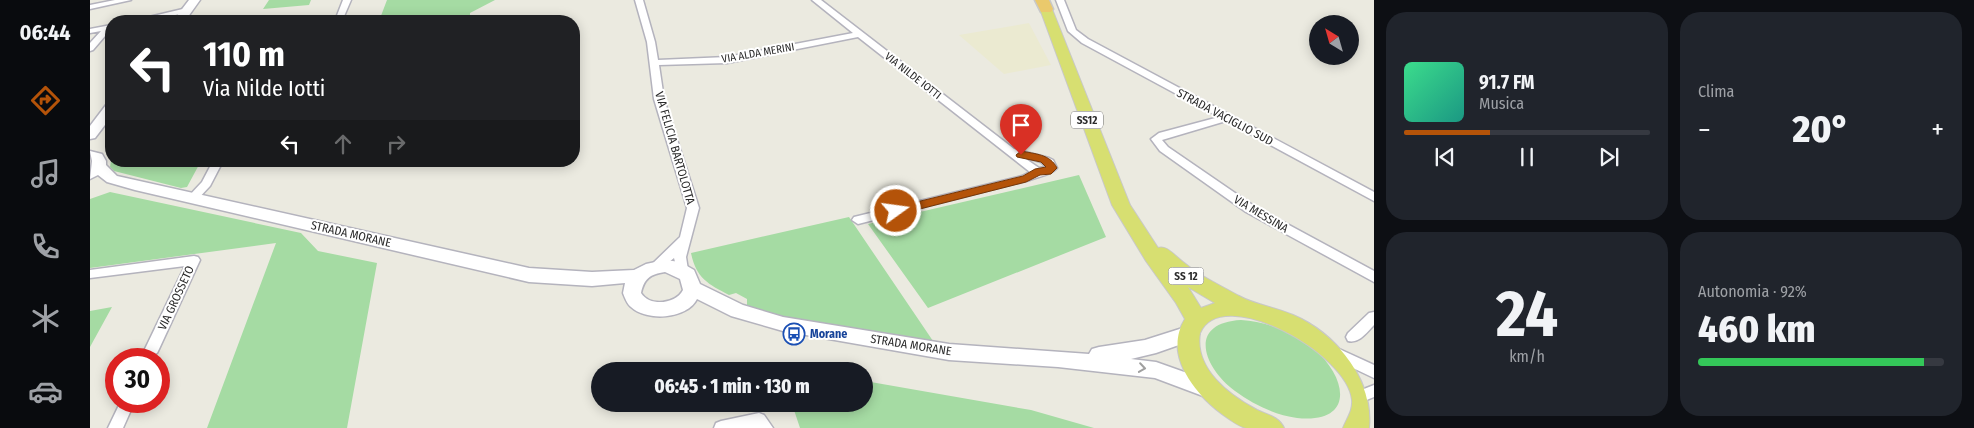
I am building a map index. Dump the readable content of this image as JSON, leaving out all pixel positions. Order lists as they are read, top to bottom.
{
  "streets": {
    "main road": ["SS12", "SS 12"],
    "street": [
      "VIA ALDA MERINI",
      "VIA NILDE IOTTI",
      "STRADA VACIGLIO SUD",
      "VIA FELICIA BARTOLOTTA",
      "VIA MESSINA",
      "STRADA MORANE",
      "VIA GROSSETO"
    ]
  },
  "crossings": [
    ["VIA ALDA MERINI", "VIA NILDE IOTTI"],
    ["VIA ALDA MERINI", "VIA FELICIA BARTOLOTTA"],
    ["STRADA VACIGLIO SUD", "VIA MESSINA"],
    ["SS12", "SS 12"],
    ["VIA FELICIA BARTOLOTTA", "STRADA MORANE"]
  ],
  "places": {
    "bus stop": ["Morane"]
  },
  "north": "top left",
  "page": {
    "tabs": "06:44",
    "tile": [
      "Clima",
      ["24", "km/h"],
      ["Autonomia · 92%", "460 km"]
    ],
    "turn": ["110 m", "Via Nilde Iotti"],
    "song": ["91.7 FM", "Musica"],
    "heat": ["−", "20°", "+"],
    "limit": "30",
    "trip": "06:45 · 1 min · 130 m"
  }
}
